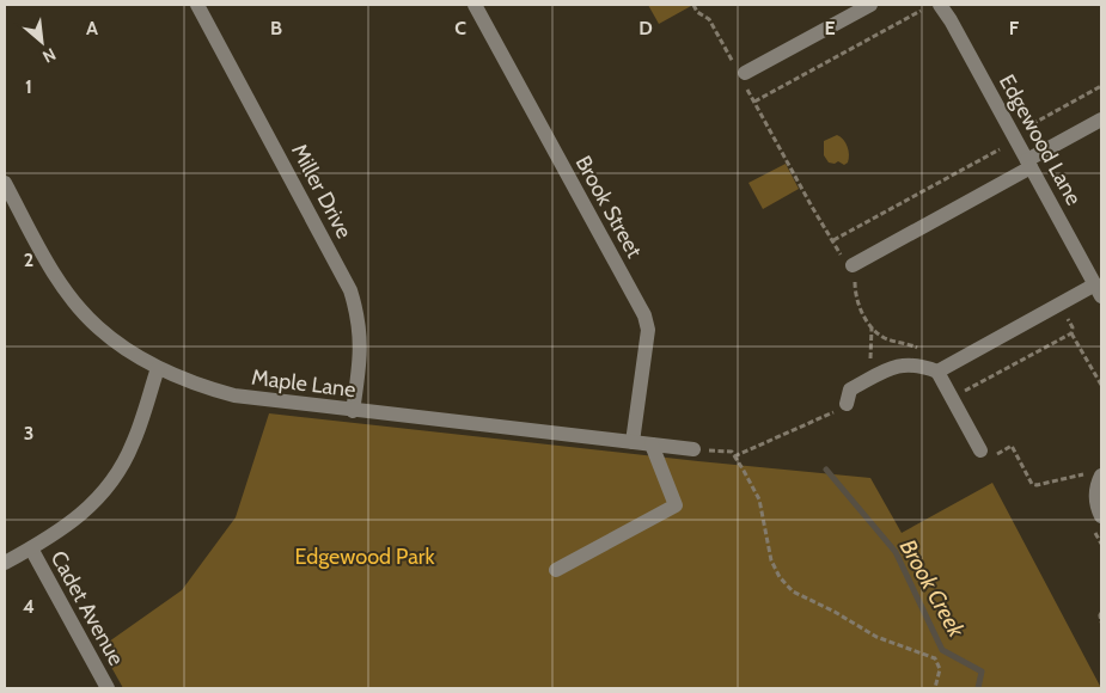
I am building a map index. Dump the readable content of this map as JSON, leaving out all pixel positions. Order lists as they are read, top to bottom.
{
  "streets": {
    "street": [
      "Edgewood Lane",
      "Miller Drive",
      "Brook Street",
      "Maple Lane",
      "Cadet Avenue"
    ]
  },
  "crossings": [
    ["Miller Drive", "Maple Lane"],
    ["Brook Street", "Maple Lane"]
  ],
  "water": ["Brook Creek"],
  "parks": ["Edgewood Park"],
  "north": "bottom right",
  "grid": {
    "columns": [
      "A",
      "B",
      "C",
      "D",
      "E",
      "F"
    ],
    "rows": [
      "1",
      "2",
      "3",
      "4"
    ]
  }
}
